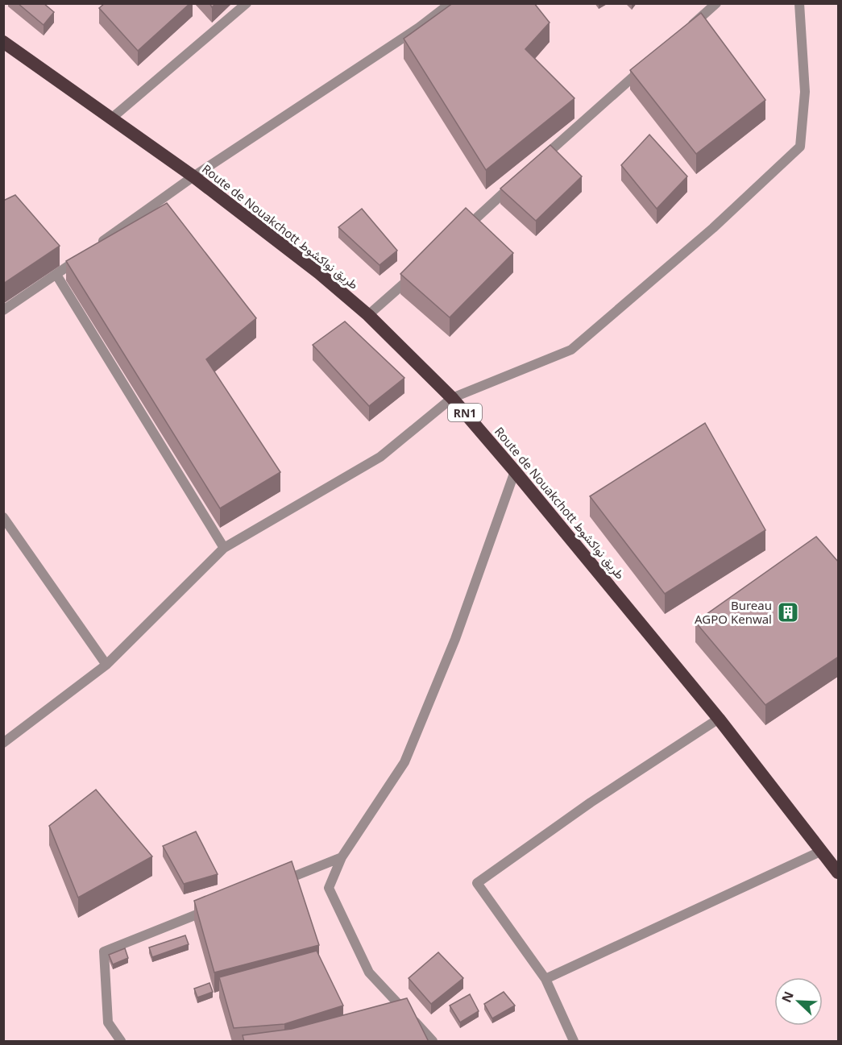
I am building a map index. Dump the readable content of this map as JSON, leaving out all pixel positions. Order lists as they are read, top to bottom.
{
  "streets": {
    "highway": ["Route de Nouakchott طريق نواكشوط", "RN1"]
  },
  "places": {
    "building": ["Bureau AGPO Kenwal"]
  },
  "north": "top left"
}
